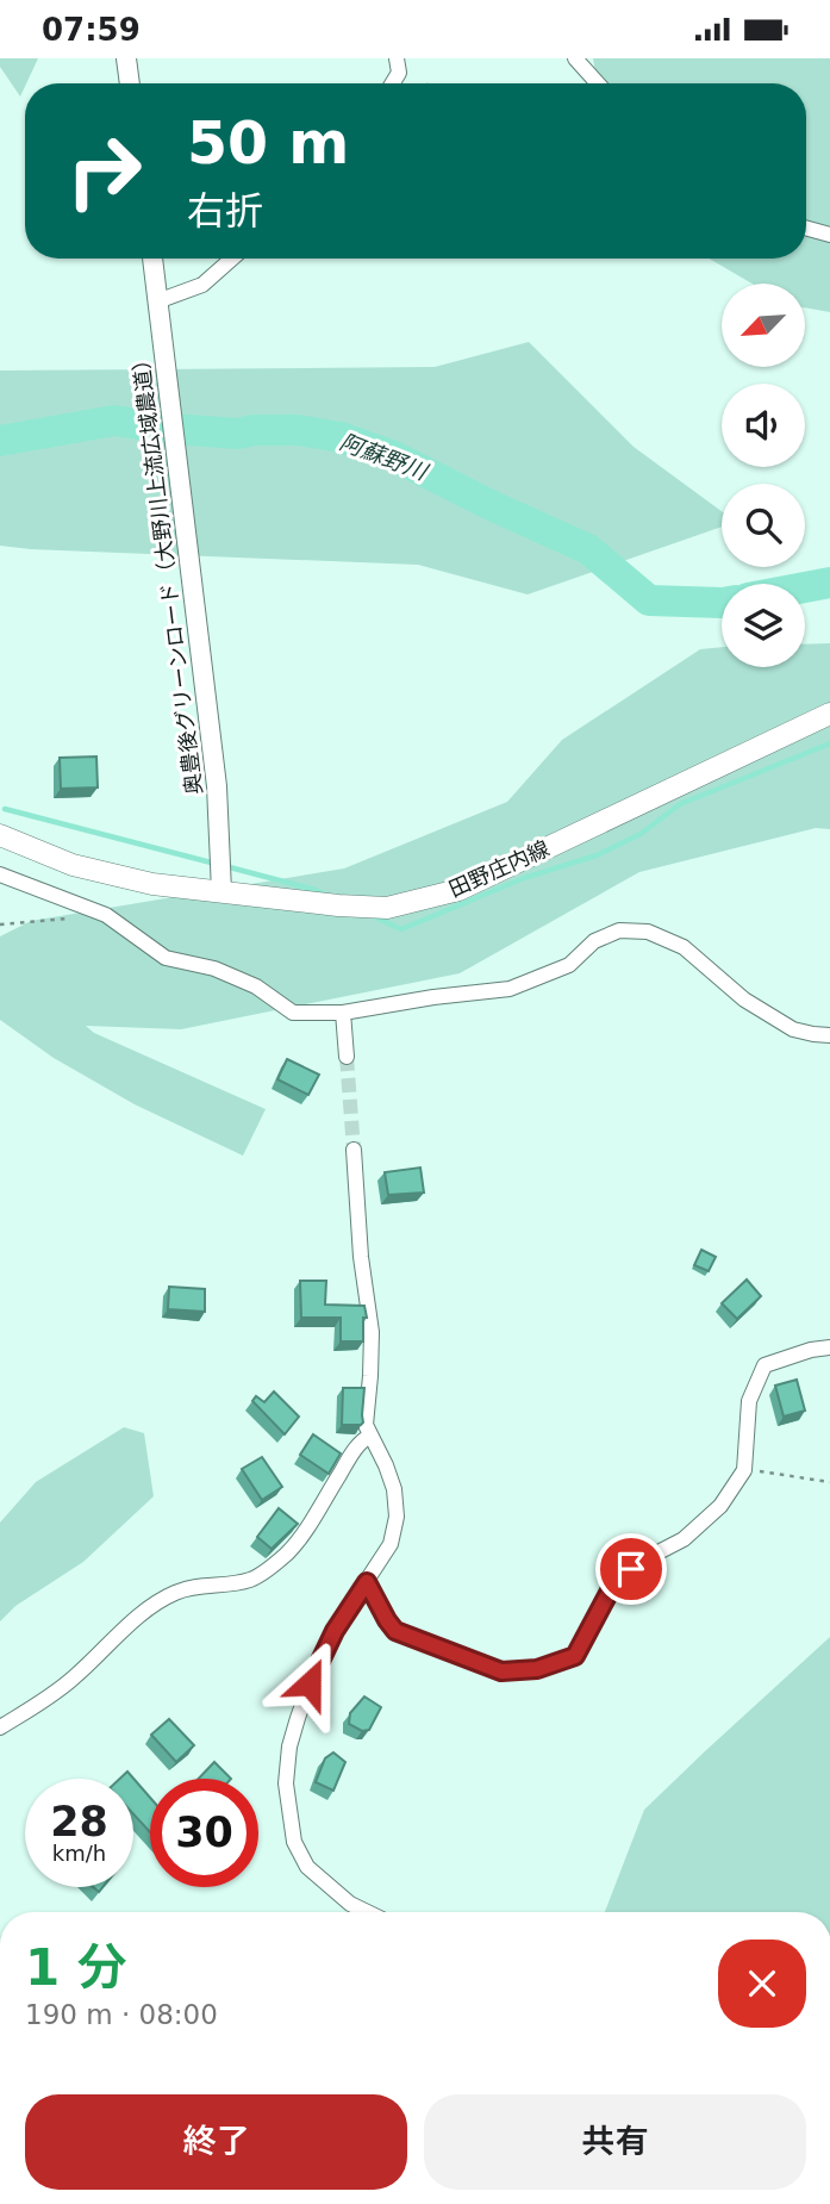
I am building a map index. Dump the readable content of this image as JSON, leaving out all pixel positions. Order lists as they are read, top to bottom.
{
  "streets": {
    "main road": ["田野庄内線"],
    "street": ["奥豊後グリーンロード（大野川上流広域農道）"]
  },
  "crossings": [
    ["奥豊後グリーンロード（大野川上流広域農道）", "田野庄内線"]
  ],
  "water": ["阿蘇野川"],
  "north": "bottom left",
  "page": {
    "status": "07:59",
    "turn": ["50 m", "右折"],
    "speed": "28 km/h",
    "limit": "30",
    "heading": ["1 分", "190 m · 08:00"],
    "buttons": ["終了", "共有"]
  }
}
